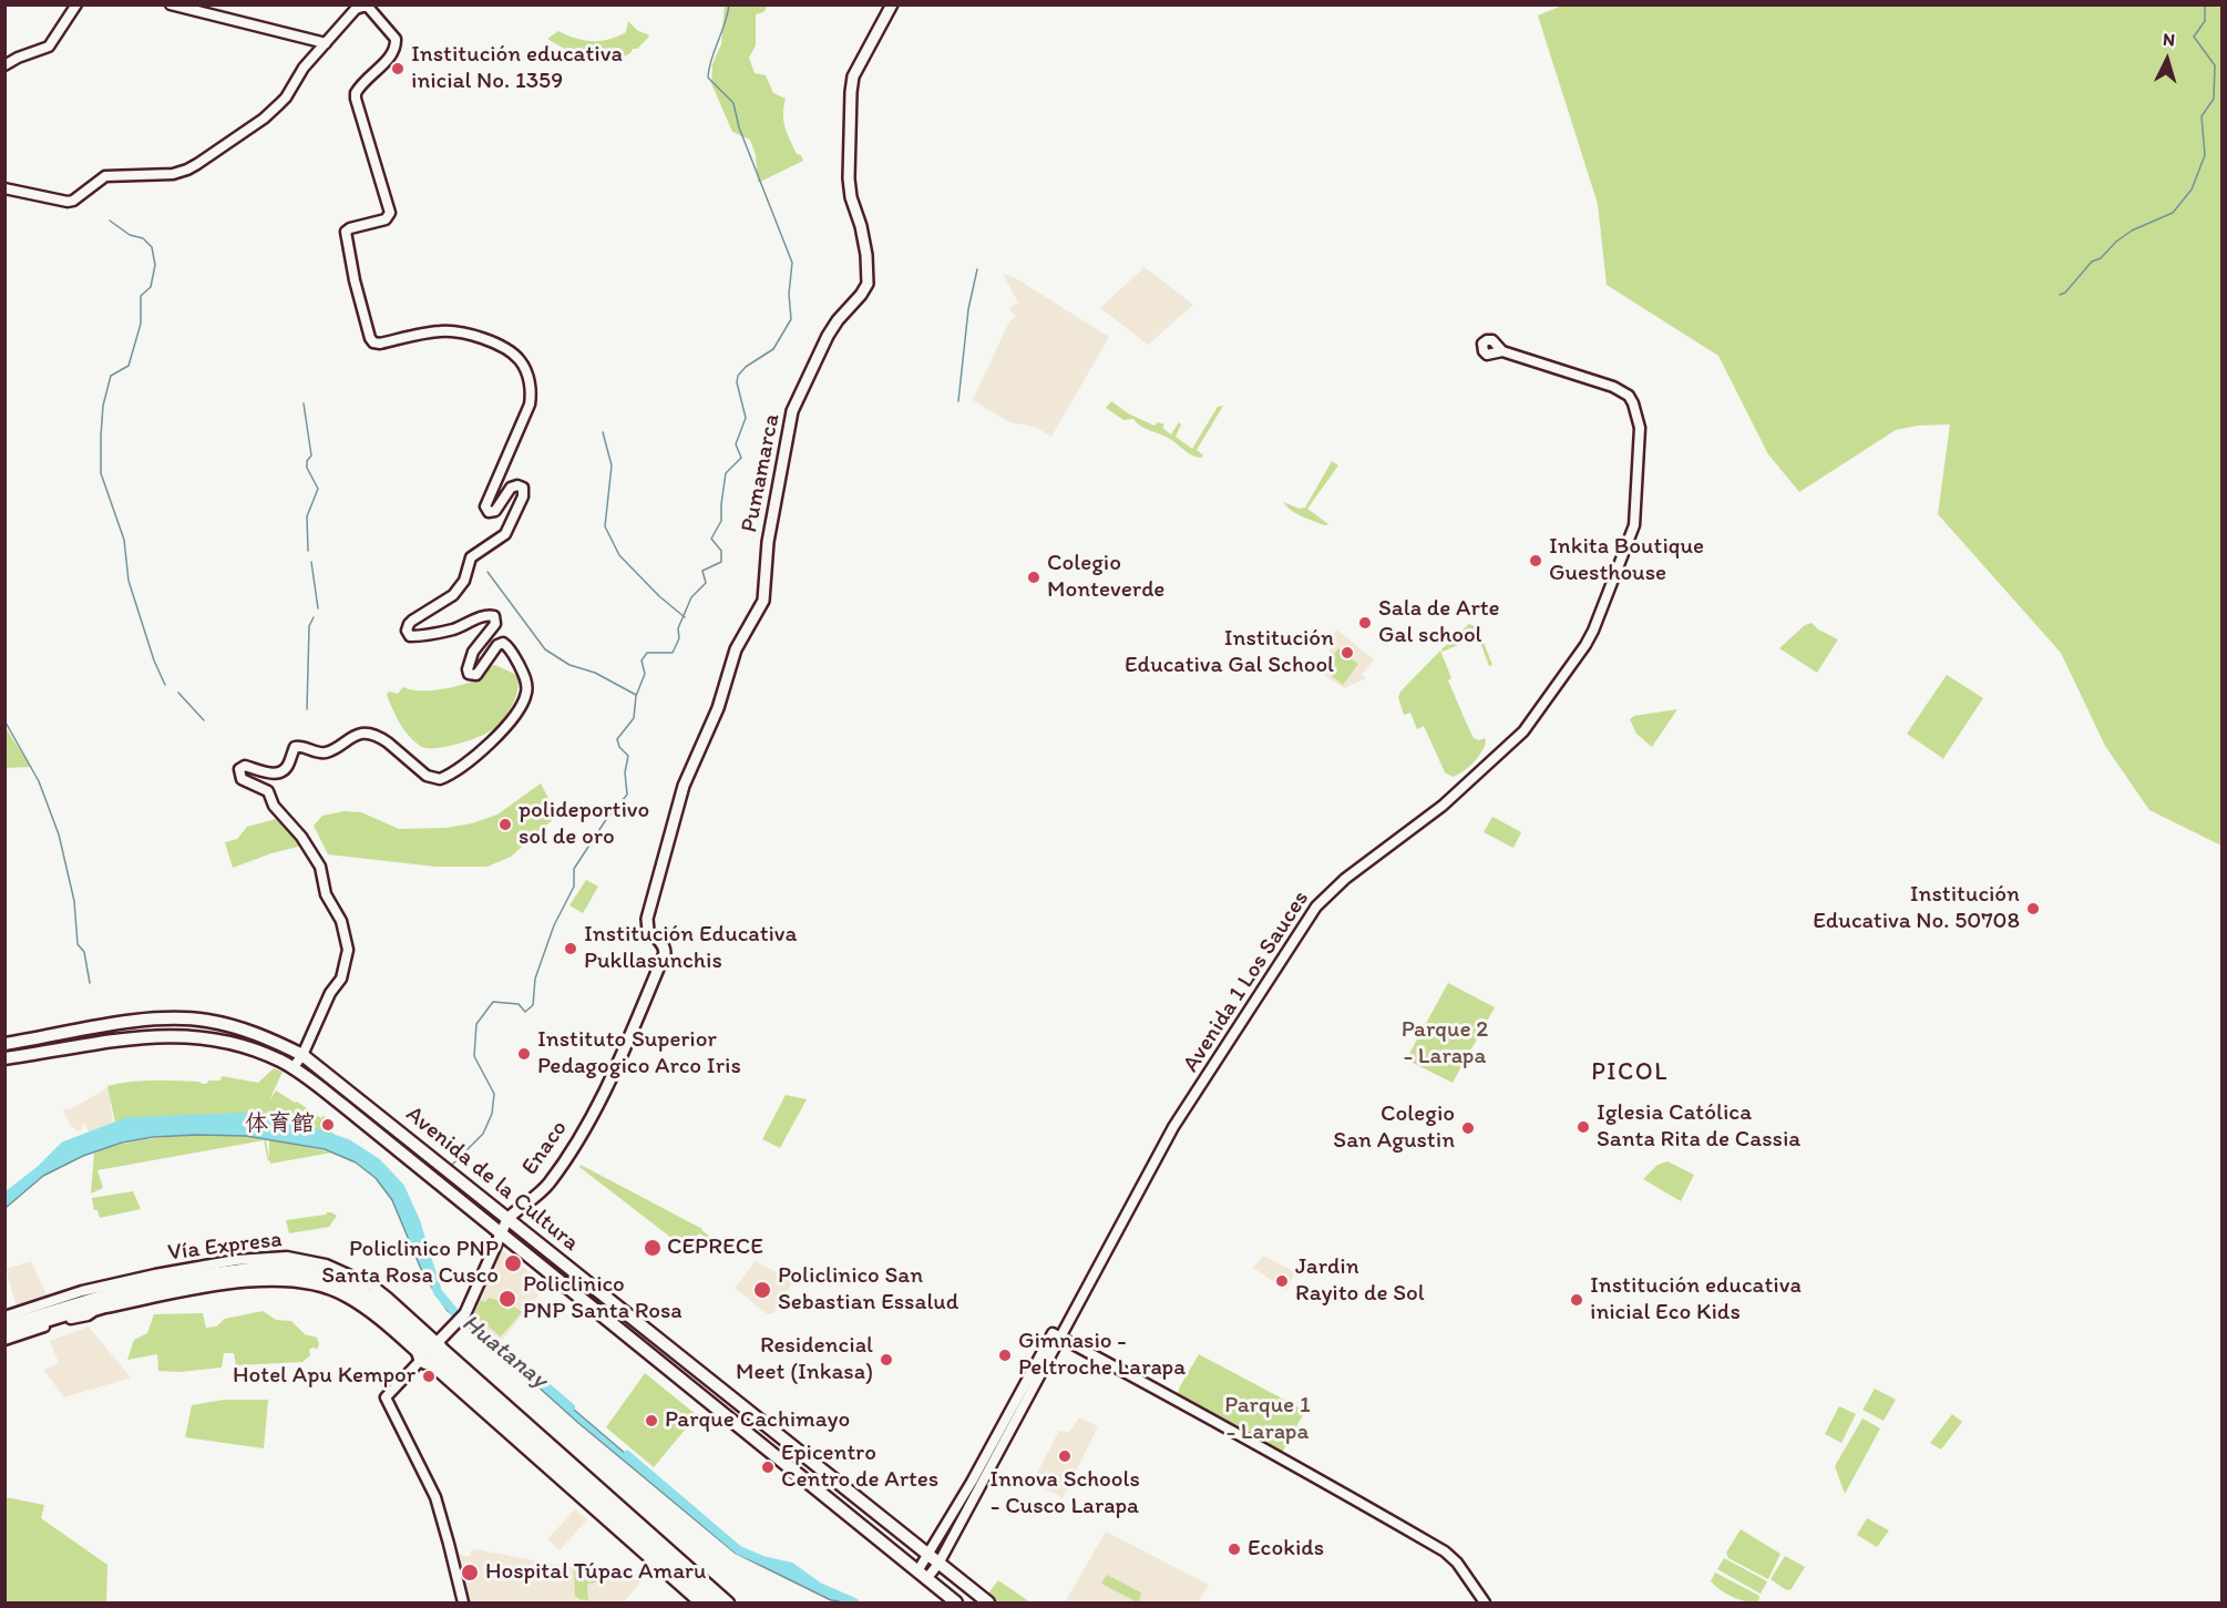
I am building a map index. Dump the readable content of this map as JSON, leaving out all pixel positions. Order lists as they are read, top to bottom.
{
  "streets": {
    "highway": ["Avenida de la Cultura"],
    "main road": ["Pumamarca", "Enaco", "Vía Expresa"],
    "street": ["Avenida 1 Los Sauces"]
  },
  "crossings": [
    ["Pumamarca", "Enaco"],
    ["Avenida 1 Los Sauces", "Avenida de la Cultura"],
    ["Enaco", "Avenida de la Cultura"],
    ["Enaco", "Vía Expresa"]
  ],
  "districts": ["PICOL"],
  "water": ["Huatanay"],
  "parks": ["Parque 2 - Larapa", "Parque 1 - Larapa"],
  "places": [
    "Institución educativa inicial No. 1359",
    "Inkita Boutique Guesthouse",
    "Colegio Monteverde",
    "Sala de Arte Gal school",
    "Institución Educativa Gal School",
    "polideportivo sol de oro",
    "Institución Educativa No. 50708",
    "Institución Educativa Pukllasunchis",
    "Instituto Superior Pedagogico Arco Iris",
    "体育館",
    "Iglesia Católica Santa Rita de Cassia",
    "Colegio San Agustin",
    "CEPRECE",
    "Policlinico PNP Santa Rosa Cusco",
    "Jardin Rayito de Sol",
    "Policlinico San Sebastian Essalud",
    "Policlinico PNP Santa Rosa",
    "Institución educativa inicial Eco Kids",
    "Gimnasio - Peltroche Larapa",
    "Residencial Meet (Inkasa)",
    "Hotel Apu Kempor",
    "Parque Cachimayo",
    "Innova Schools - Cusco Larapa",
    "Epicentro Centro de Artes",
    "Ecokids",
    "Hospital Túpac Amaru"
  ],
  "north": "top"
}
